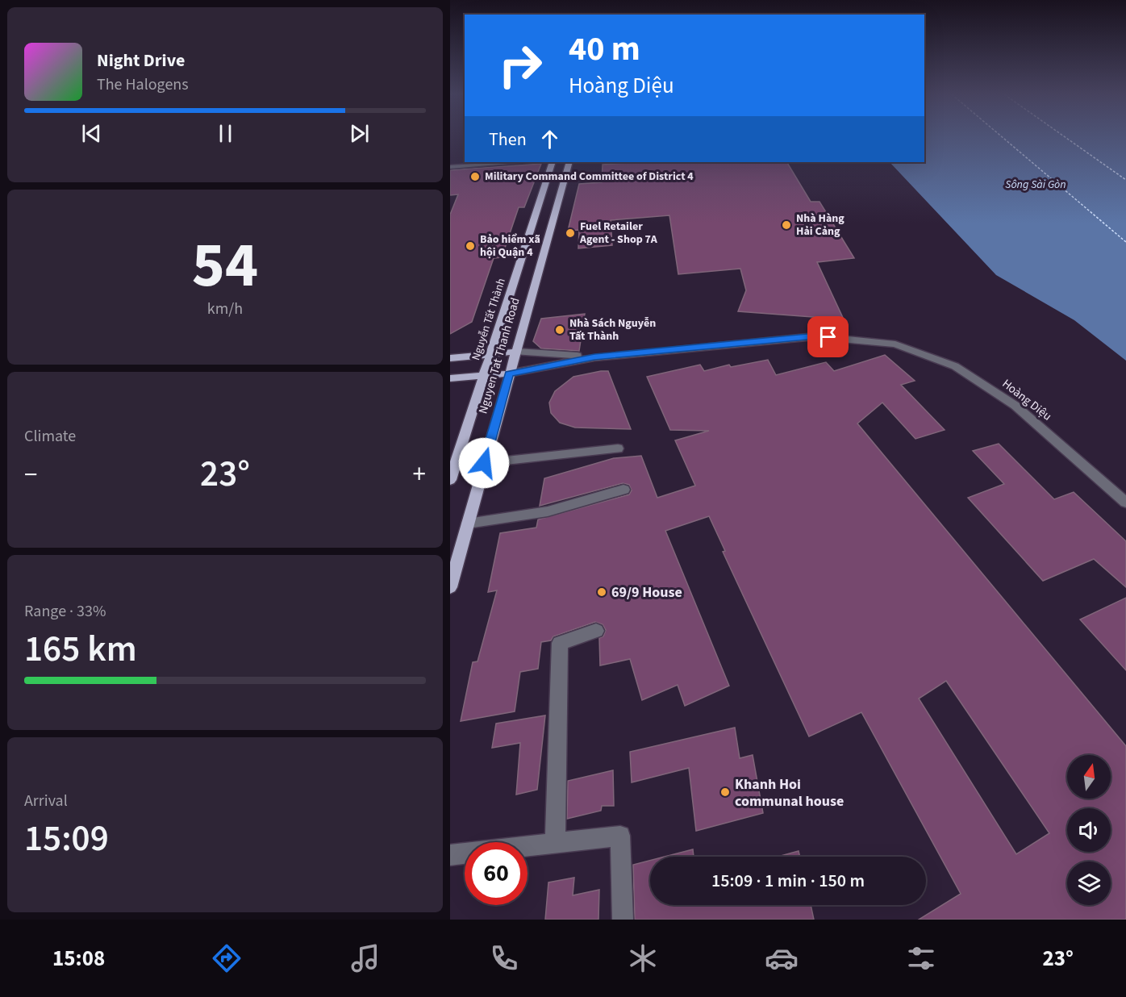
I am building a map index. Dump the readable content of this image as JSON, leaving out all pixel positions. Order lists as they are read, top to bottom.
{
  "streets": {
    "main road": ["Nguyễn Tất Thành", "Nguyen Tat Thanh Road"]
  },
  "crossings": [
    ["Nguyễn Tất Thành", "Nguyen Tat Thanh Road"]
  ],
  "water": ["Sông Sài Gòn"],
  "places": [
    "Military Command Committee of District 4",
    "Nhà Hàng Hải Cảng",
    "Fuel Retailer Agent - Shop 7A",
    "Bảo hiểm xã hội Quận 4",
    "Nhà Sách Nguyễn Tất Thành",
    "69/9 House",
    "Khanh Hoi communal house"
  ],
  "north": "top",
  "page": {
    "turn": ["40 m", "Hoàng Diệu"],
    "song": ["Night Drive", "The Halogens"],
    "then": "Then",
    "tile": [
      ["54", "km/h"],
      "Climate",
      ["Range · 33%", "165 km"],
      ["Arrival", "15:09"]
    ],
    "heat": ["−", "23°", "+"],
    "limit": "60",
    "trip": "15:09 · 1 min · 150 m",
    "tabs": ["15:08", "23°"]
  }
}
